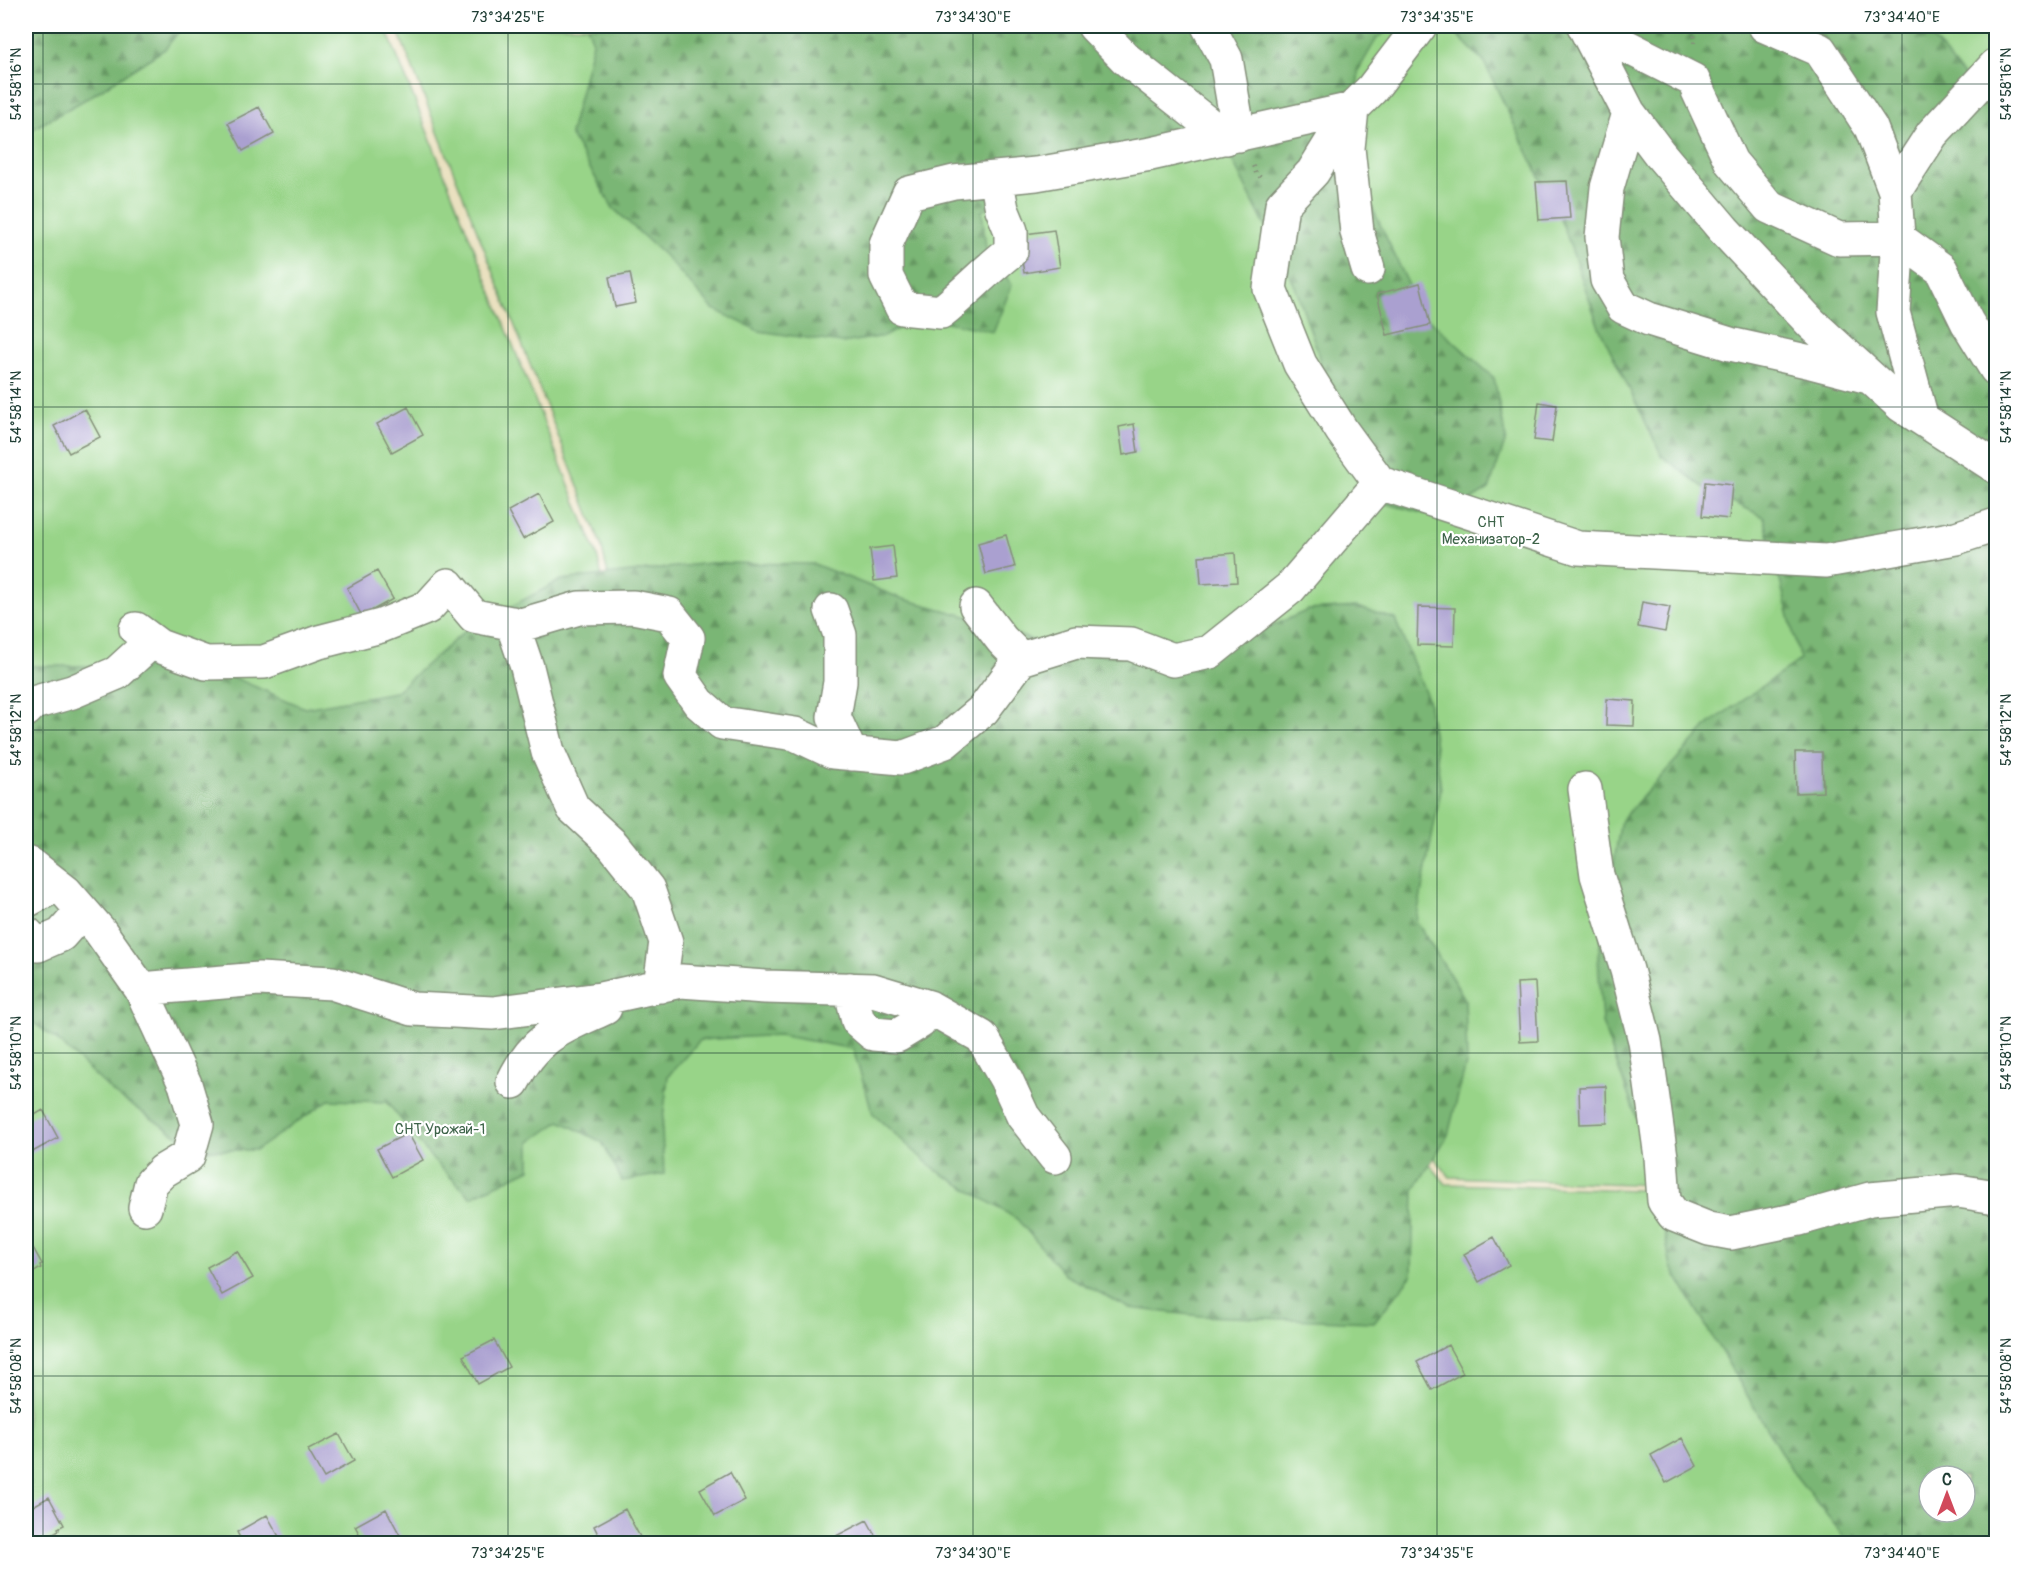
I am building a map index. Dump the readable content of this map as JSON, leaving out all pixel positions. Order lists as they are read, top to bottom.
{
  "parks": ["СНТ Механизатор-2", "СНТ Урожай-1"],
  "north": "top",
  "coordinates": [
    "73°34'25\"E",
    "73°34'30\"E",
    "73°34'35\"E",
    "73°34'40\"E",
    "54°58'16\"N",
    "54°58'14\"N",
    "54°58'12\"N",
    "54°58'10\"N",
    "54°58'08\"N"
  ]
}
